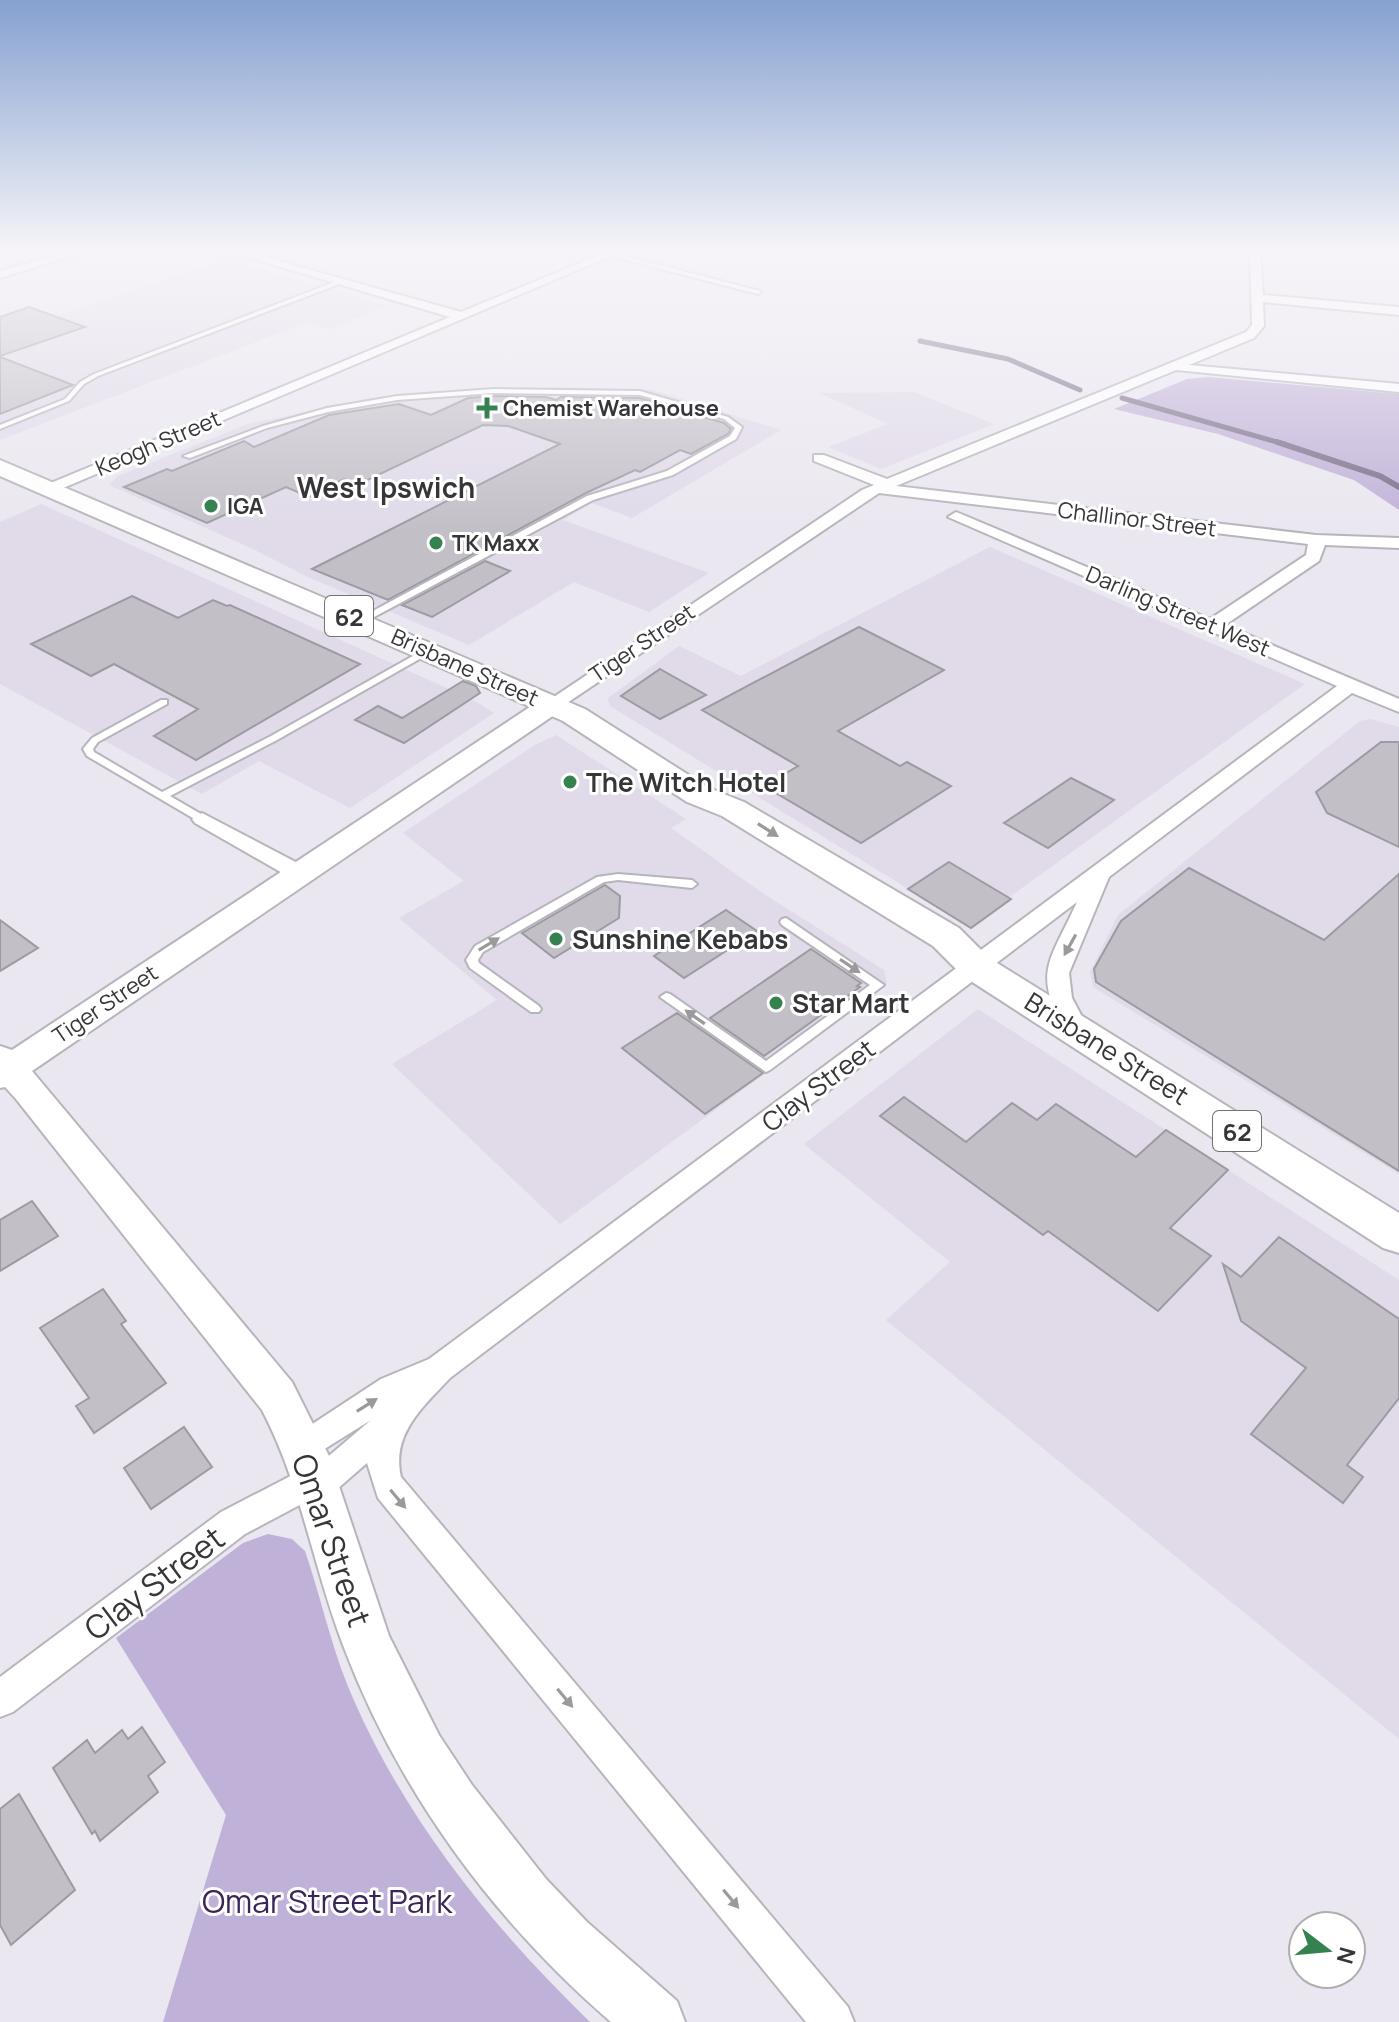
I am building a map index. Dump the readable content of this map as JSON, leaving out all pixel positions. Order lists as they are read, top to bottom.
{
  "streets": {
    "main road": ["62", "Brisbane Street"],
    "street": [
      "Keogh Street",
      "Challinor Street",
      "Darling Street West",
      "Tiger Street",
      "Clay Street",
      "Omar Street"
    ]
  },
  "crossings": [
    ["Keogh Street", "Brisbane Street"],
    ["Challinor Street", "Tiger Street"],
    ["Darling Street West", "Clay Street"],
    ["Tiger Street", "Brisbane Street"],
    ["Tiger Street", "Omar Street"],
    ["Brisbane Street", "Clay Street"],
    ["Clay Street", "Omar Street"]
  ],
  "districts": ["West Ipswich"],
  "parks": ["Omar Street Park"],
  "places": {
    "health": ["Chemist Warehouse"],
    "other": [
      "IGA",
      "TK Maxx",
      "The Witch Hotel",
      "Sunshine Kebabs",
      "Star Mart"
    ]
  },
  "north": "right"
}
